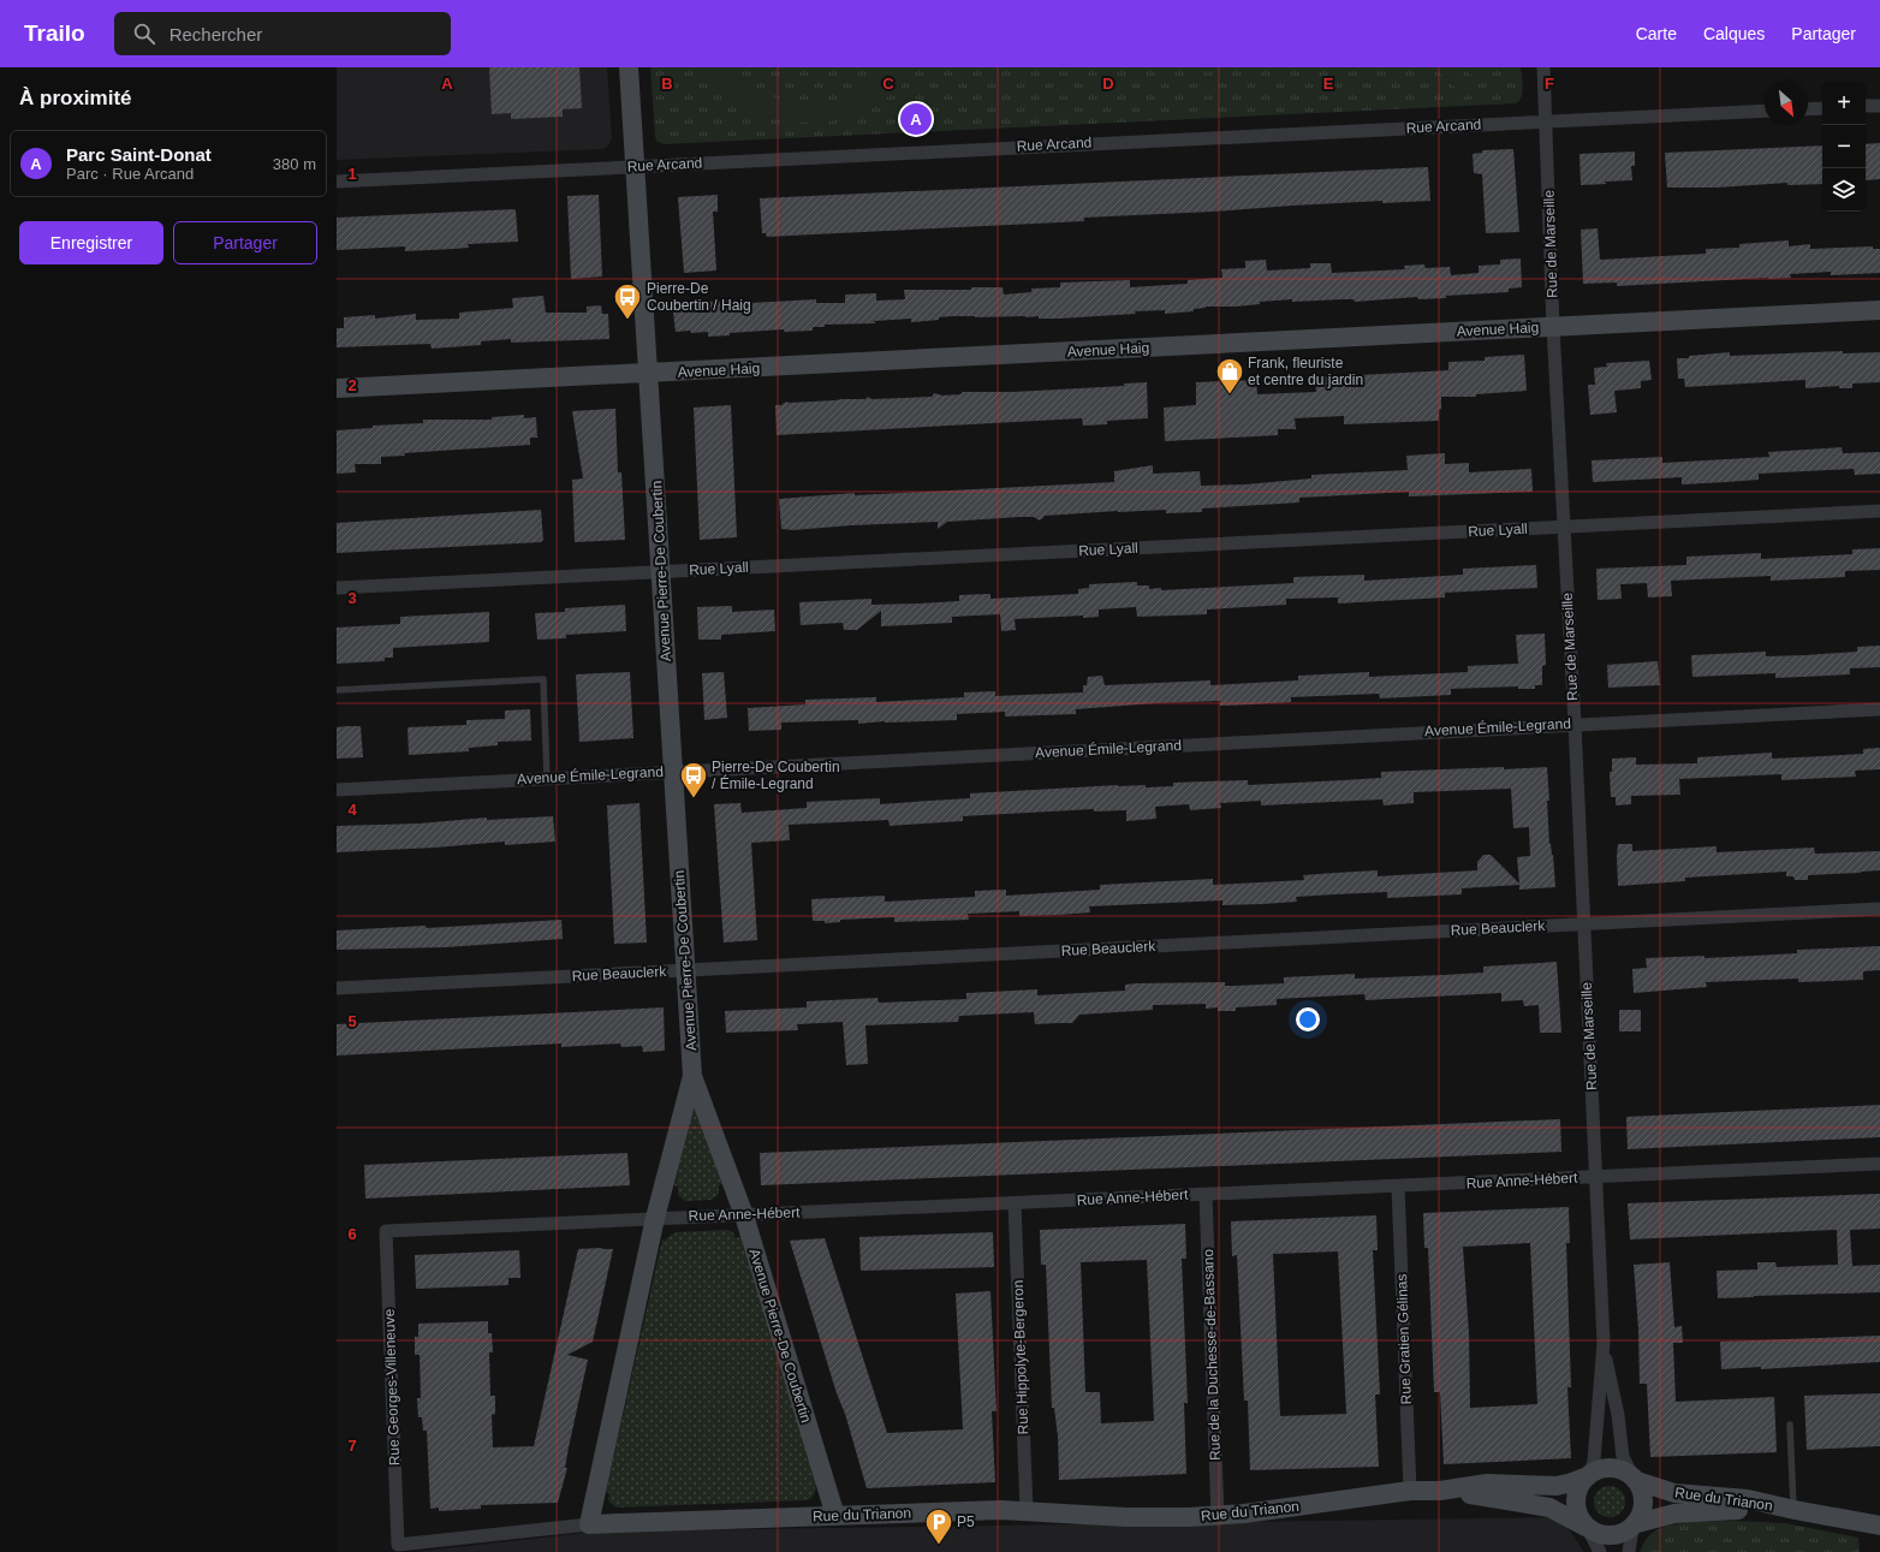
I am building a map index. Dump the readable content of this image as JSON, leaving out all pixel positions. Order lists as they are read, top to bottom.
{
  "streets": {
    "street": [
      "Rue Arcand",
      "Rue de Marseille",
      "Avenue Haig",
      "Rue Lyall",
      "Avenue Pierre-De Coubertin",
      "Avenue Émile-Legrand",
      "Rue Beauclerk",
      "Rue Anne-Hébert",
      "Rue Gratien Gélinas",
      "Rue de la Duchesse-de-Bassano",
      "Rue Hippolyte-Bergeron",
      "Rue Georges-Villeneuve",
      "Rue du Trianon"
    ]
  },
  "crossings": [
    ["Rue Arcand", "Rue de Marseille"],
    ["Rue Arcand", "Avenue Pierre-De Coubertin"],
    ["Rue de Marseille", "Avenue Haig"],
    ["Rue de Marseille", "Rue Lyall"],
    ["Rue de Marseille", "Avenue Émile-Legrand"],
    ["Rue de Marseille", "Rue Beauclerk"],
    ["Rue de Marseille", "Rue Anne-Hébert"],
    ["Rue de Marseille", "Rue du Trianon"],
    ["Avenue Haig", "Avenue Pierre-De Coubertin"],
    ["Rue Lyall", "Avenue Pierre-De Coubertin"],
    ["Avenue Pierre-De Coubertin", "Avenue Émile-Legrand"],
    ["Avenue Pierre-De Coubertin", "Rue Beauclerk"],
    ["Avenue Pierre-De Coubertin", "Rue Anne-Hébert"],
    ["Avenue Pierre-De Coubertin", "Rue du Trianon"],
    ["Rue Anne-Hébert", "Rue Gratien Gélinas"],
    ["Rue Anne-Hébert", "Rue de la Duchesse-de-Bassano"],
    ["Rue Anne-Hébert", "Rue Hippolyte-Bergeron"],
    ["Rue Anne-Hébert", "Rue Georges-Villeneuve"],
    ["Rue Gratien Gélinas", "Rue du Trianon"],
    ["Rue de la Duchesse-de-Bassano", "Rue du Trianon"],
    ["Rue Hippolyte-Bergeron", "Rue du Trianon"],
    ["Rue Georges-Villeneuve", "Rue du Trianon"]
  ],
  "places": {
    "bus stop": ["Pierre-De Coubertin / Haig", "Pierre-De Coubertin / Émile-Legrand"],
    "shop": ["Frank, fleuriste et centre du jardin"],
    "parking": ["P5"]
  },
  "north": "bottom right",
  "page": {
    "header": "Trailo",
    "search": "Rechercher",
    "nav": ["Carte", "Calques", "Partager"],
    "heading": "À proximité",
    "map_buttons": ["+", "−"],
    "pins": "A",
    "list": [
      {
        "mark": "A",
        "name": "Parc Saint-Donat",
        "note": "Parc · Rue Arcand",
        "value": "380 m"
      }
    ],
    "buttons": ["Enregistrer", "Partager"]
  },
  "grid": {
    "columns": [
      "A",
      "B",
      "C",
      "D",
      "E",
      "F"
    ],
    "rows": [
      "1",
      "2",
      "3",
      "4",
      "5",
      "6",
      "7"
    ]
  }
}
